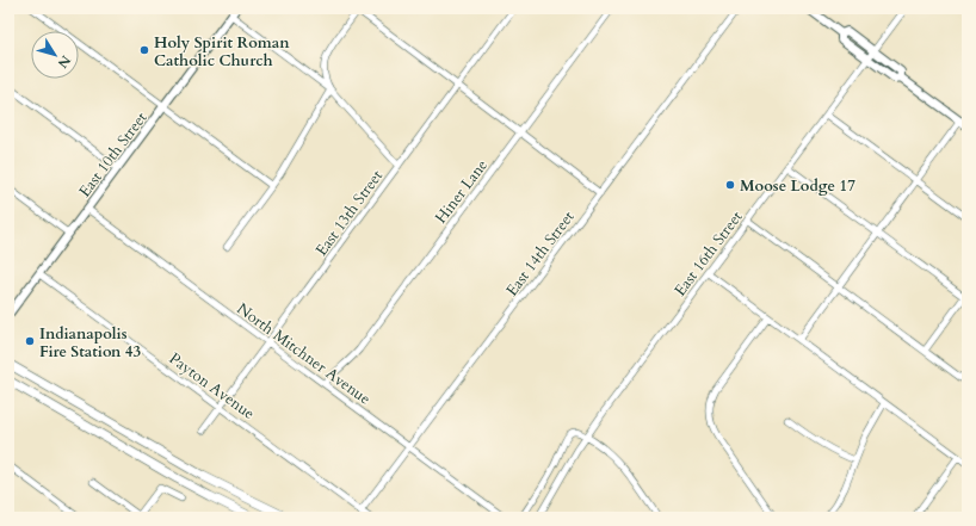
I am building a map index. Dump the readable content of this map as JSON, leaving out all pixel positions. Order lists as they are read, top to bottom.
{
  "streets": {
    "main road": ["East 10th Street"],
    "street": [
      "Hiner Lane",
      "East 13th Street",
      "East 14th Street",
      "East 16th Street",
      "North Mitchner Avenue",
      "Payton Avenue"
    ]
  },
  "crossings": [
    ["East 10th Street", "North Mitchner Avenue"],
    ["East 10th Street", "Payton Avenue"],
    ["Hiner Lane", "North Mitchner Avenue"],
    ["East 13th Street", "North Mitchner Avenue"],
    ["East 13th Street", "Payton Avenue"],
    ["East 14th Street", "North Mitchner Avenue"],
    ["East 14th Street", "Payton Avenue"]
  ],
  "places": ["Holy Spirit Roman Catholic Church", "Moose Lodge 17", "Indianapolis Fire Station 43"],
  "north": "bottom right"
}
